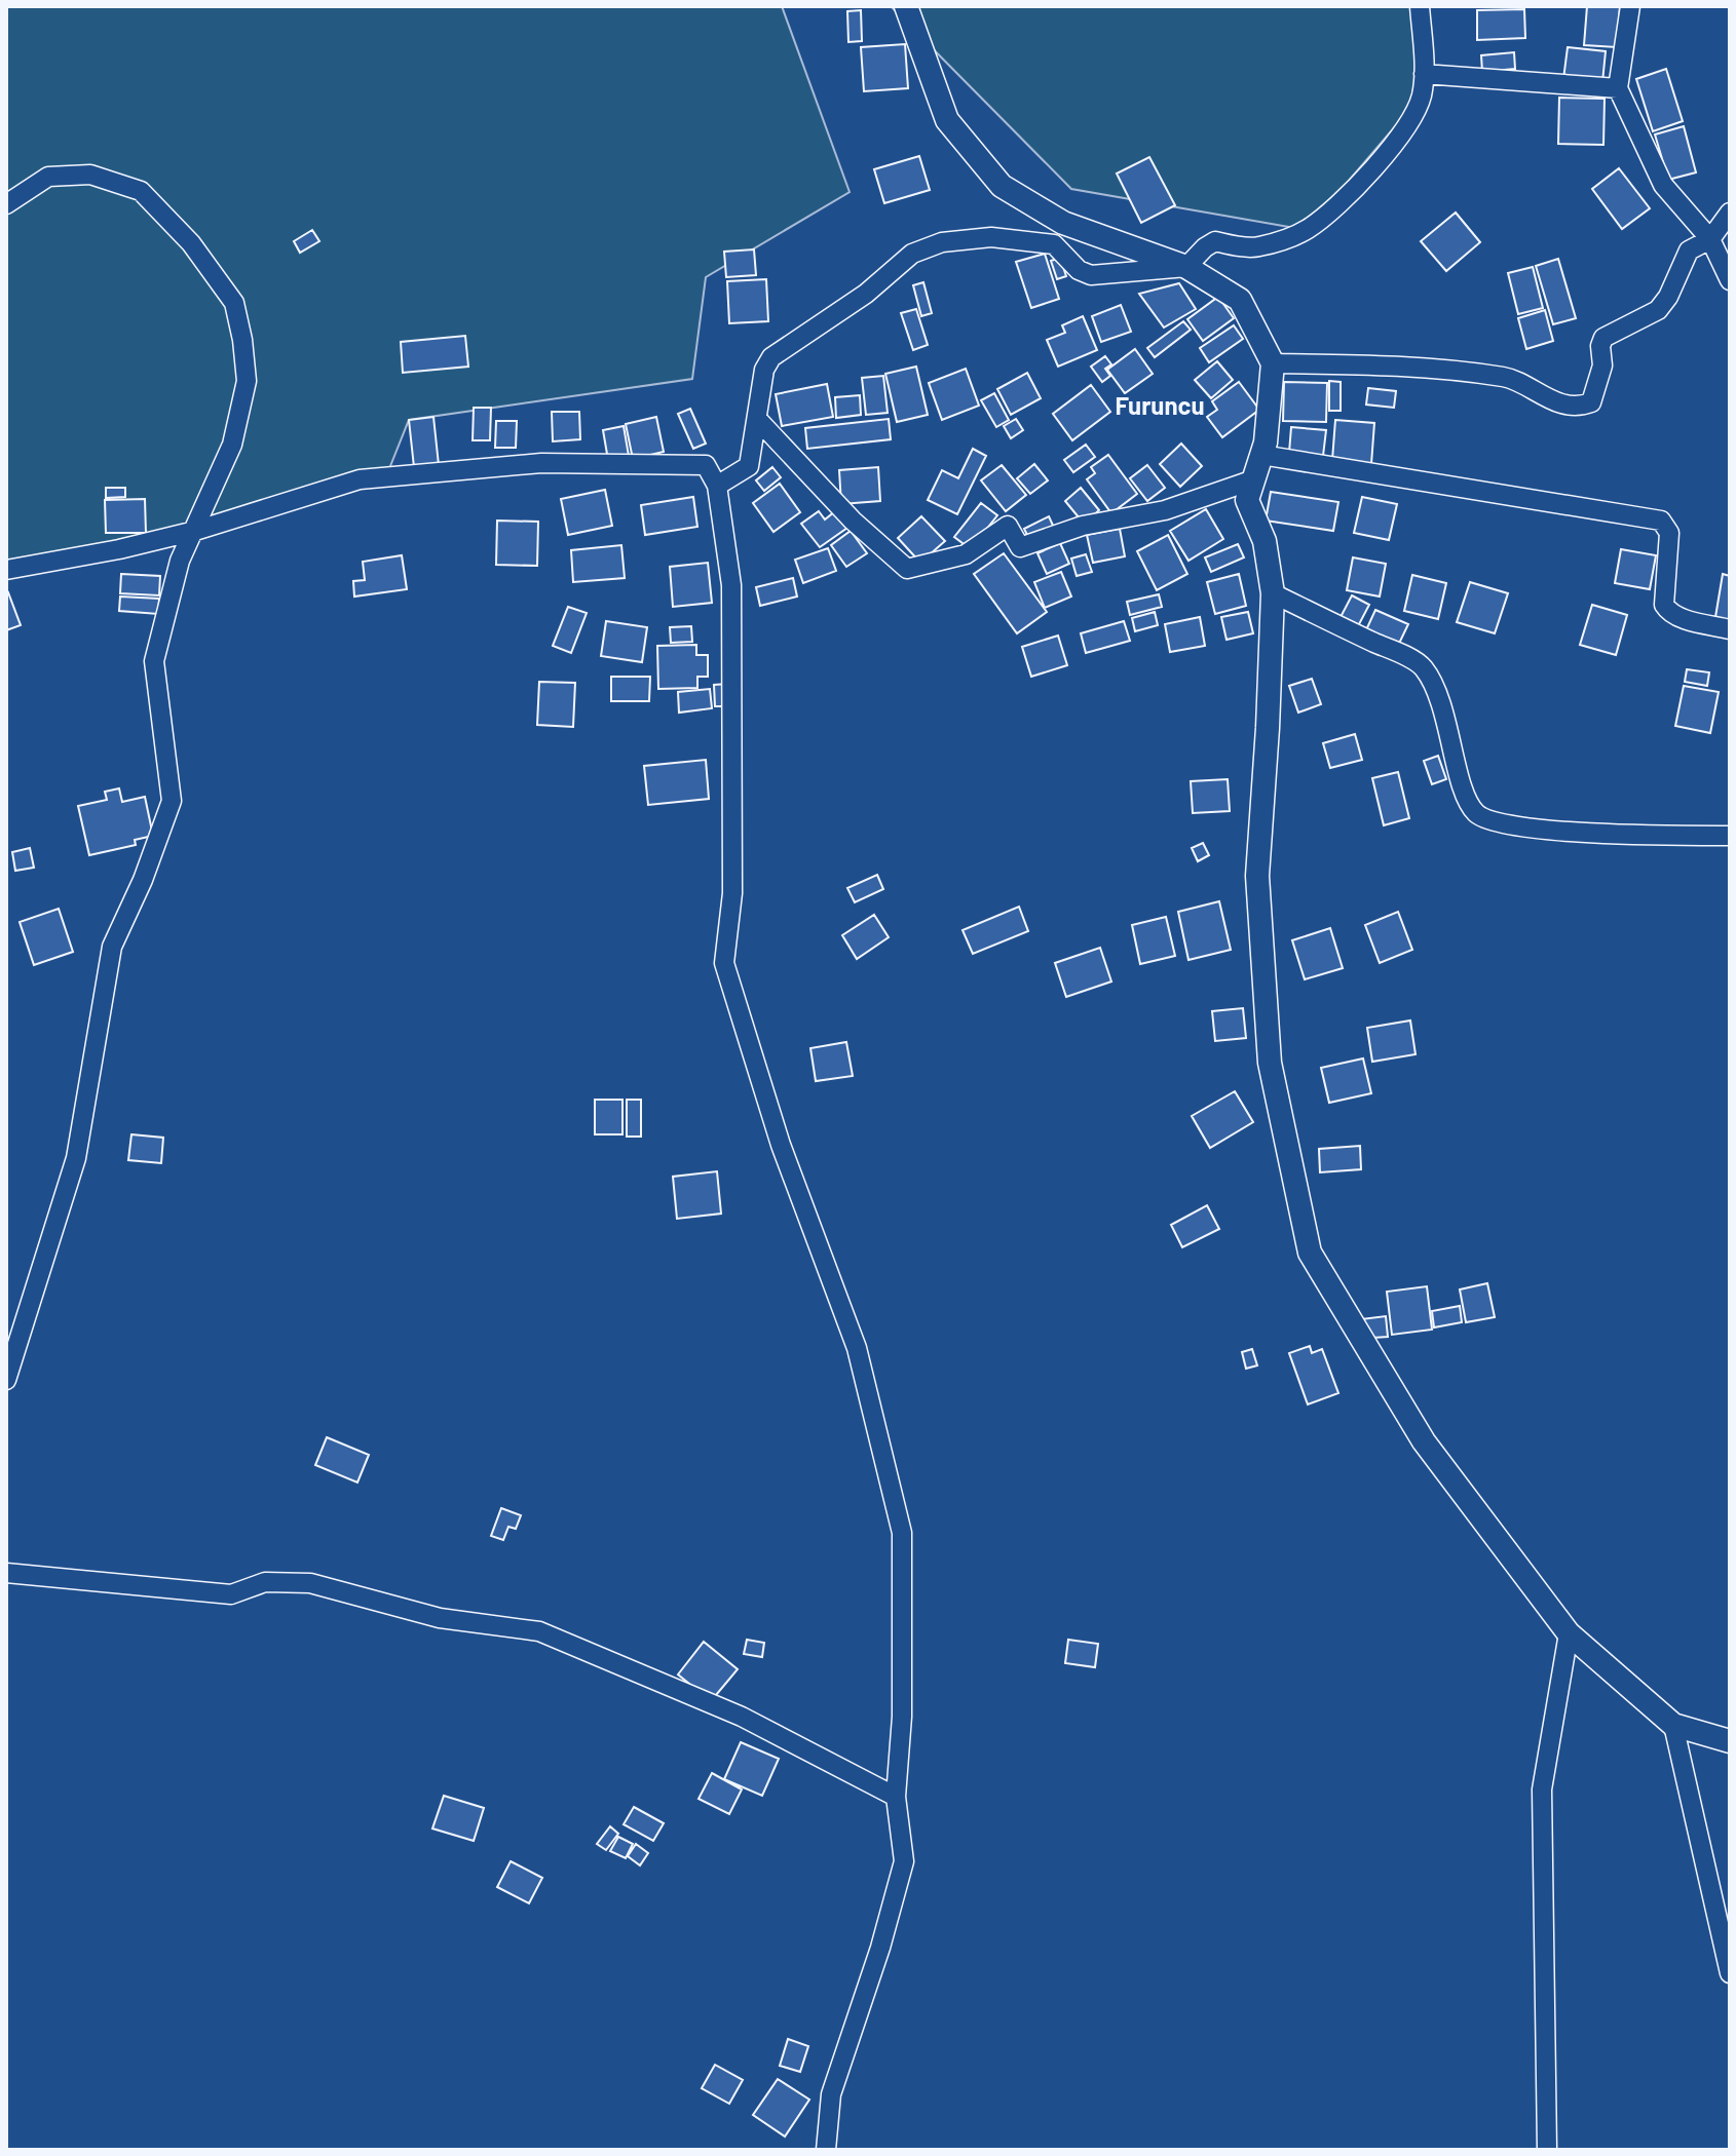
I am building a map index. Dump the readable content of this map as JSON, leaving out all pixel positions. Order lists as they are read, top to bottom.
{
  "districts": ["Furuncu"]
}
